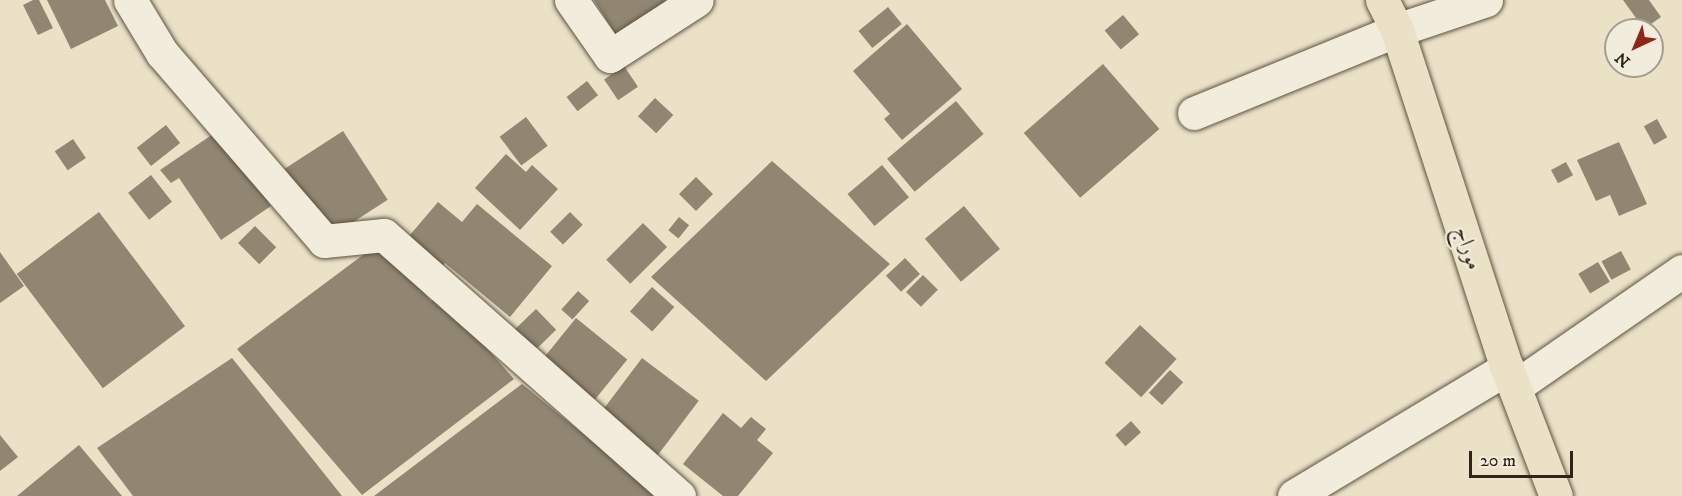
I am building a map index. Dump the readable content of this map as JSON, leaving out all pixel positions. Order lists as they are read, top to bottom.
{
  "streets": {
    "main road": ["موراج"]
  },
  "scale_bar": "20 m",
  "north": "bottom left"
}
